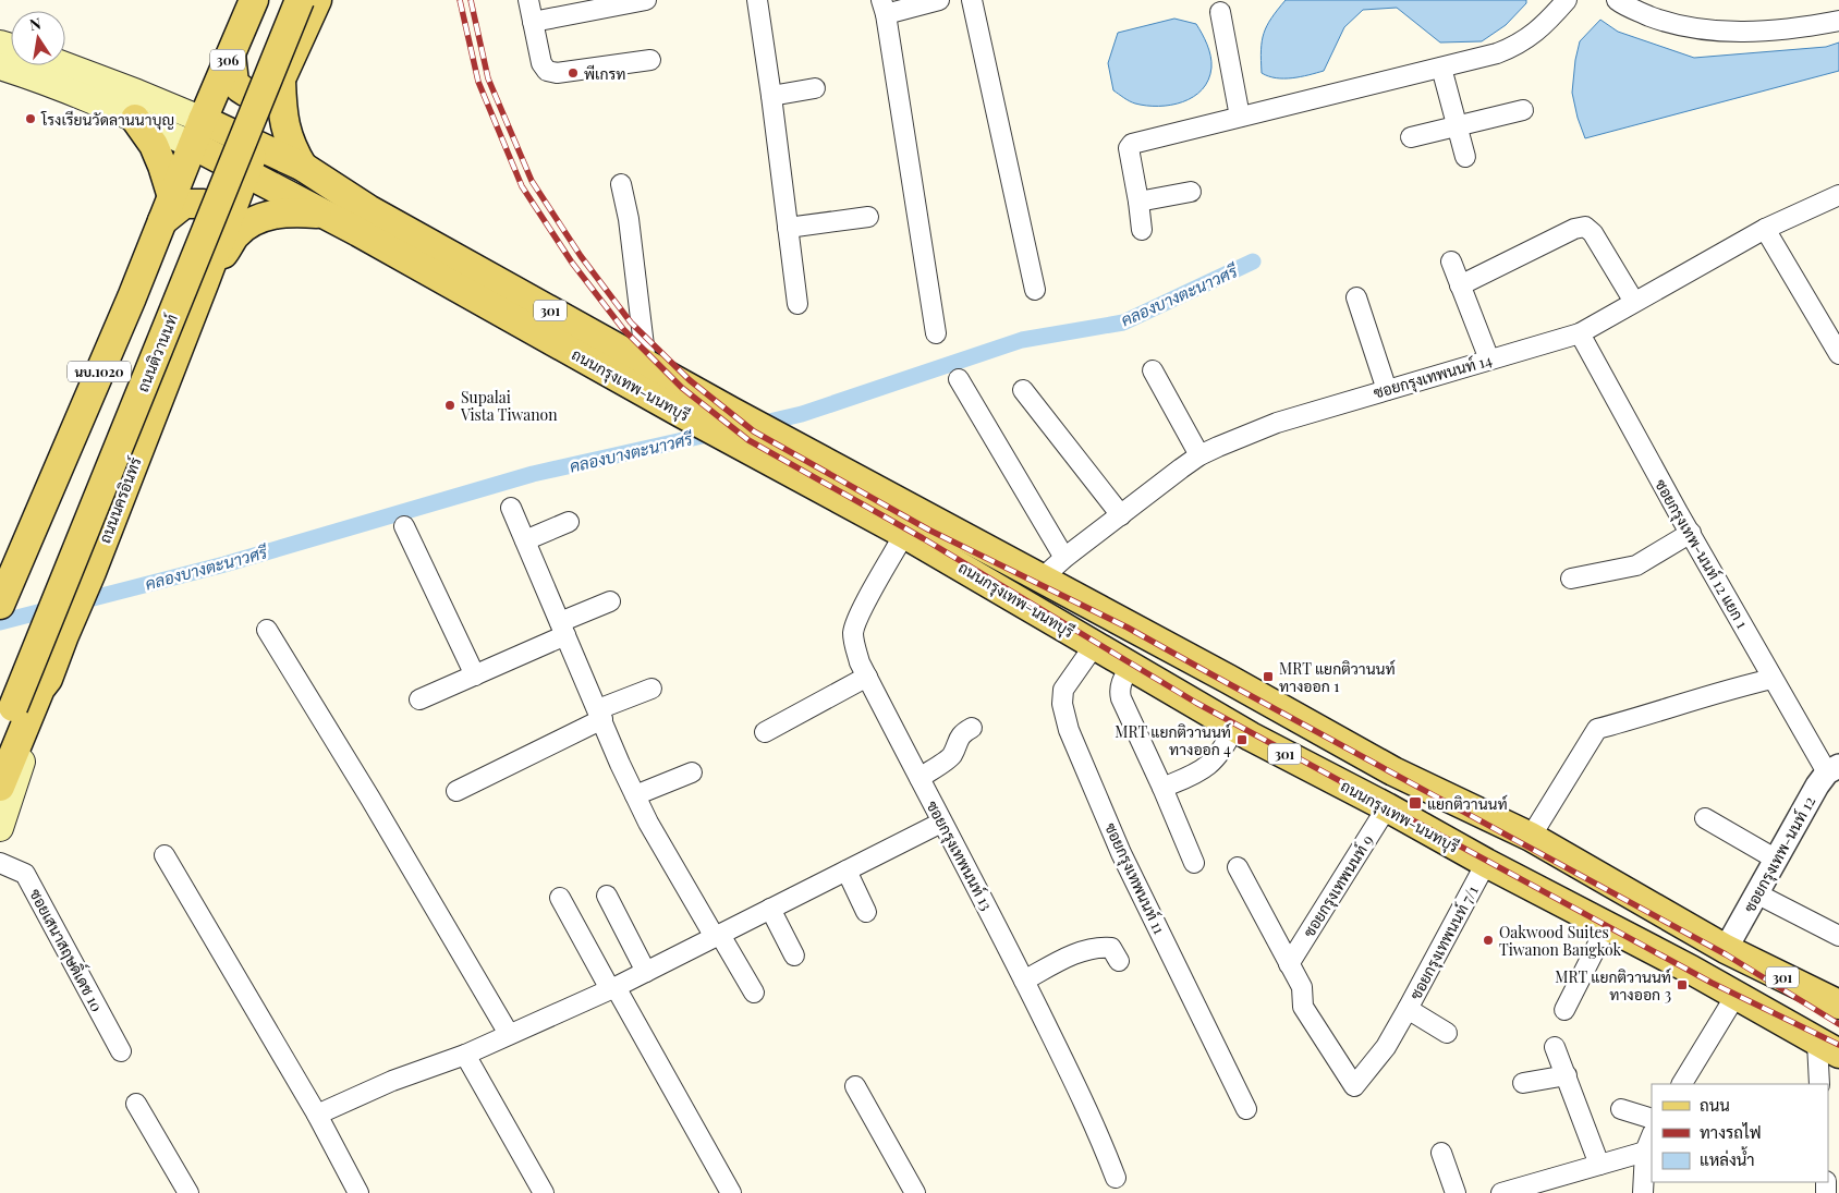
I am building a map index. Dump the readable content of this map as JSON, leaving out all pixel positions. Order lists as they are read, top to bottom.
{
  "streets": {
    "main road": [
      "306",
      "301",
      "ถนนติวานนท์",
      "นบ.1020",
      "ถนนกรุงเทพ-นนทบุรี",
      "ถนนนครอินทร์"
    ],
    "street": [
      "ซอยกรุงเทพนนท์ 14",
      "ซอยกรุงเทพ-นนท์ 12 แยก 1",
      "ซอยกรุงเทพ-นนท์ 12",
      "ซอยกรุงเทพนนท์ 13",
      "ซอยกรุงเทพนนท์ 11",
      "ซอยกรุงเทพนนท์ 9",
      "ซอยกรุงเทพนนท์ 7/1",
      "ซอยเสนาสฤษดิ์เดช 10"
    ]
  },
  "crossings": [
    ["306", "นบ.1020"],
    ["306", "ถนนกรุงเทพ-นนทบุรี"],
    ["นบ.1020", "ถนนกรุงเทพ-นนทบุรี"],
    ["ซอยกรุงเทพนนท์ 14", "ถนนกรุงเทพ-นนทบุรี"],
    ["ซอยกรุงเทพนนท์ 14", "ซอยกรุงเทพ-นนท์ 12 แยก 1"],
    ["ถนนกรุงเทพ-นนทบุรี", "ถนนนครอินทร์"],
    ["ถนนกรุงเทพ-นนทบุรี", "ซอยกรุงเทพ-นนท์ 12"],
    ["ถนนกรุงเทพ-นนทบุรี", "ซอยกรุงเทพนนท์ 13"],
    ["ถนนกรุงเทพ-นนทบุรี", "ซอยกรุงเทพนนท์ 11"],
    ["ถนนกรุงเทพ-นนทบุรี", "ซอยกรุงเทพนนท์ 9"],
    ["ถนนกรุงเทพ-นนทบุรี", "ซอยกรุงเทพนนท์ 7/1"],
    ["ซอยกรุงเทพ-นนท์ 12 แยก 1", "ซอยกรุงเทพ-นนท์ 12"]
  ],
  "water": ["คลองบางตะนาวศรี"],
  "places": {
    "other": [
      "พีเกรท",
      "โรงเรียนวัดลานนาบุญ",
      "Supalai Vista Tiwanon",
      "Oakwood Suites Tiwanon Bangkok"
    ],
    "transit": [
      "MRT แยกติวานนท์ ทางออก 1",
      "MRT แยกติวานนท์ ทางออก 4",
      "แยกติวานนท์",
      "MRT แยกติวานนท์ ทางออก 3"
    ]
  },
  "legend": ["ถนน", "ทางรถไฟ", "แหล่งน้ำ"],
  "north": "top"
}
